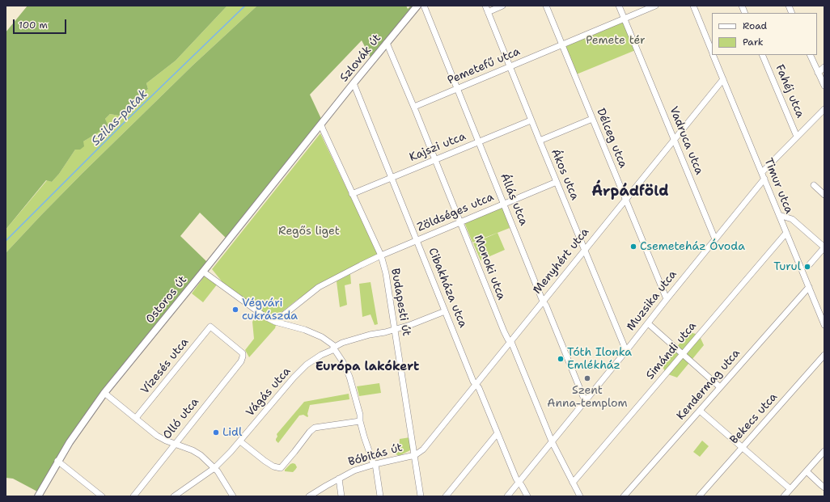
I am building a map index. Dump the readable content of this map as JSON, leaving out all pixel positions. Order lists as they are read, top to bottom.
{
  "streets": {
    "main road": ["Szlovák út", "Ostoros út"],
    "street": [
      "Pemetefű utca",
      "Fahéj utca",
      "Délceg utca",
      "Vadruca utca",
      "Kajszi utca",
      "Ákos utca",
      "Timur utca",
      "Állás utca",
      "Zöldséges utca",
      "Menyhért utca",
      "Monoki utca",
      "Cibakháza utca",
      "Muzsika utca",
      "Budapesti út",
      "Simándi utca",
      "Vízesés utca",
      "Kendermag utca",
      "Vágás utca",
      "Olló utca",
      "Bekecs utca",
      "Bóbitás út"
    ]
  },
  "crossings": [
    ["Szlovák út", "Monoki utca"],
    ["Szlovák út", "Cibakháza utca"],
    ["Szlovák út", "Ostoros út"],
    ["Szlovák út", "Budapesti út"],
    ["Pemetefű utca", "Délceg utca"],
    ["Pemetefű utca", "Ákos utca"],
    ["Pemetefű utca", "Állás utca"],
    ["Pemetefű utca", "Monoki utca"],
    ["Délceg utca", "Menyhért utca"],
    ["Délceg utca", "Muzsika utca"],
    ["Vadruca utca", "Menyhért utca"],
    ["Vadruca utca", "Muzsika utca"],
    ["Kajszi utca", "Ákos utca"],
    ["Kajszi utca", "Állás utca"],
    ["Kajszi utca", "Monoki utca"],
    ["Kajszi utca", "Cibakháza utca"],
    ["Kajszi utca", "Budapesti út"],
    ["Ákos utca", "Zöldséges utca"],
    ["Ákos utca", "Menyhért utca"],
    ["Ákos utca", "Muzsika utca"],
    ["Timur utca", "Menyhért utca"],
    ["Timur utca", "Muzsika utca"],
    ["Timur utca", "Simándi utca"],
    ["Timur utca", "Kendermag utca"],
    ["Állás utca", "Zöldséges utca"],
    ["Állás utca", "Menyhért utca"],
    ["Állás utca", "Muzsika utca"],
    ["Zöldséges utca", "Monoki utca"],
    ["Zöldséges utca", "Cibakháza utca"],
    ["Zöldséges utca", "Budapesti út"],
    ["Menyhért utca", "Monoki utca"],
    ["Menyhért utca", "Cibakháza utca"],
    ["Menyhért utca", "Budapesti út"],
    ["Menyhért utca", "Bóbitás út"],
    ["Monoki utca", "Muzsika utca"],
    ["Monoki utca", "Simándi utca"],
    ["Cibakháza utca", "Muzsika utca"],
    ["Cibakháza utca", "Vágás utca"],
    ["Ostoros út", "Budapesti út"],
    ["Budapesti út", "Vágás utca"],
    ["Budapesti út", "Bóbitás út"],
    ["Vízesés utca", "Olló utca"]
  ],
  "districts": ["Árpádföld", "Európa lakókert"],
  "water": ["Szilas-patak"],
  "parks": ["Pemete tér", "Regős liget"],
  "places": [
    "Csemeteház Óvoda",
    "Turul",
    "Végvári cukrászda",
    "Tóth Ilonka Emlékház",
    "Szent Anna-templom",
    "Lidl"
  ],
  "legend": ["Road", "Park"],
  "scale_bar": "100 m"
}
